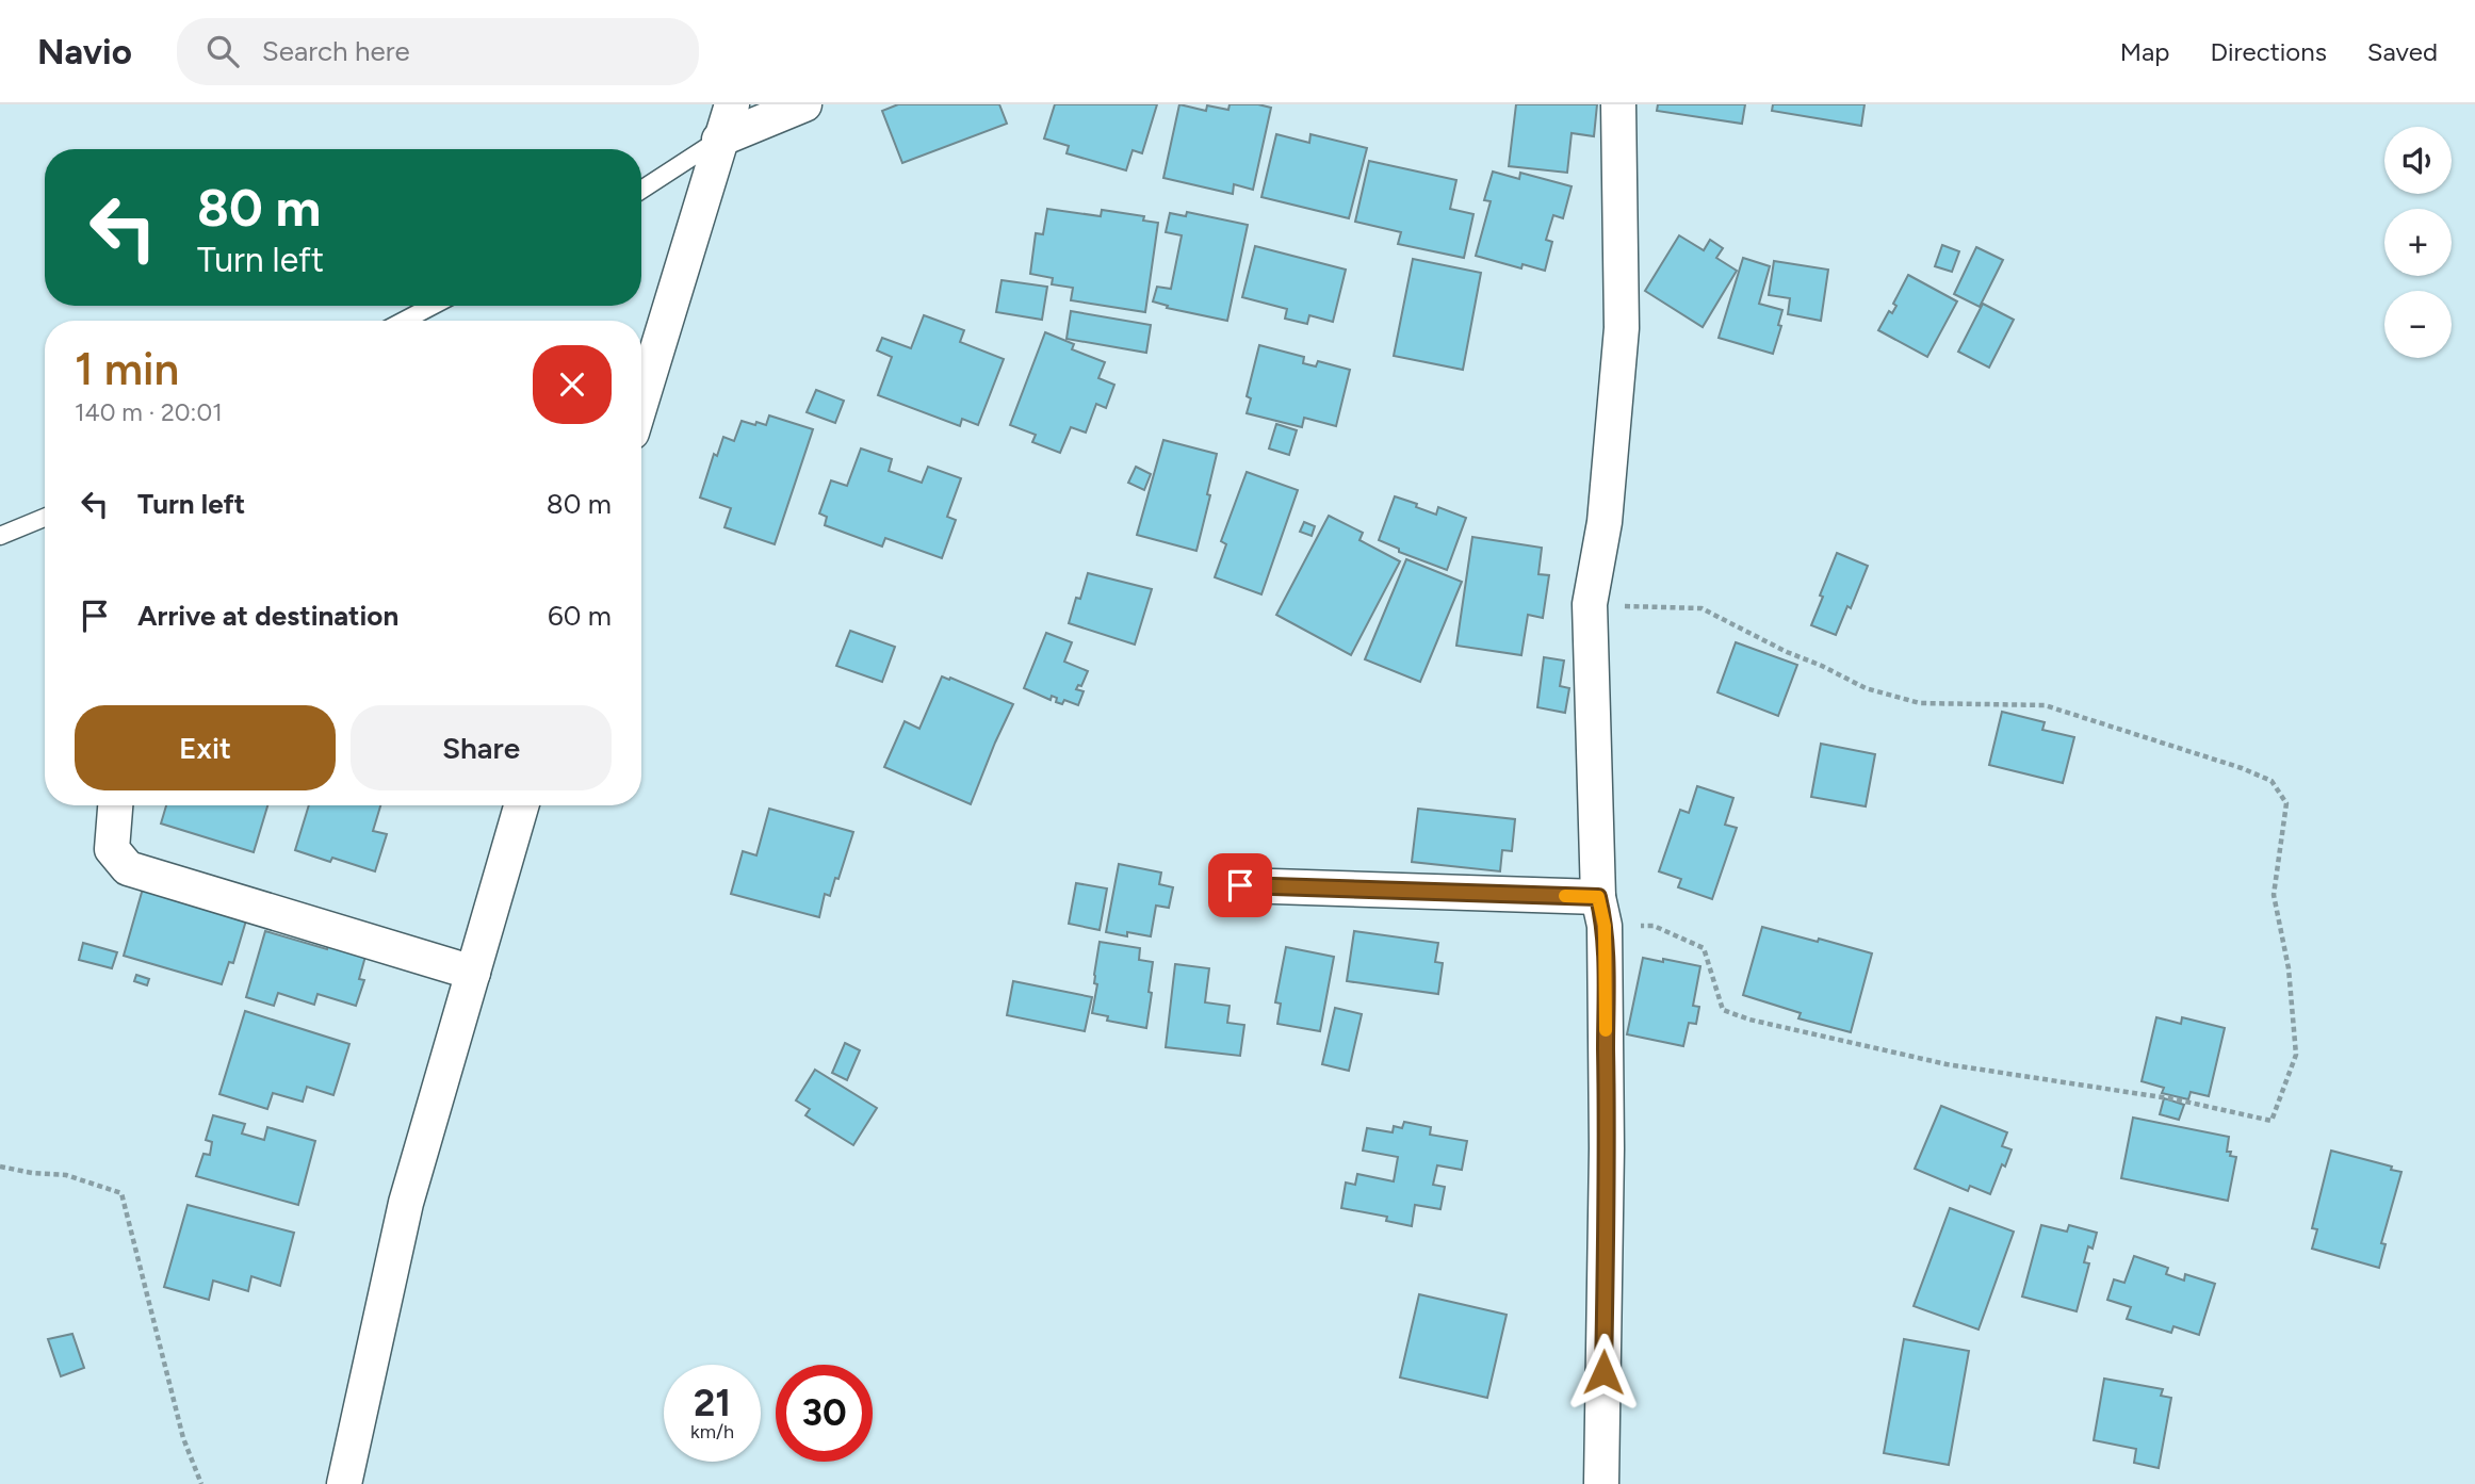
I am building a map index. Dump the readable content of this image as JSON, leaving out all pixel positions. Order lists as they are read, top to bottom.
{
  "page": {
    "header": "Navio",
    "search": "Search here",
    "nav": ["Map", "Directions", "Saved"],
    "map_buttons": ["+", "−"],
    "turn": ["80 m", "Turn left"],
    "heading": ["1 min", "140 m · 20:01"],
    "list": [
      {
        "name": "Turn left",
        "value": "80 m"
      },
      {
        "name": "Arrive at destination",
        "value": "60 m"
      }
    ],
    "buttons": ["Exit", "Share"],
    "speed": "21 km/h",
    "limit": "30"
  }
}
